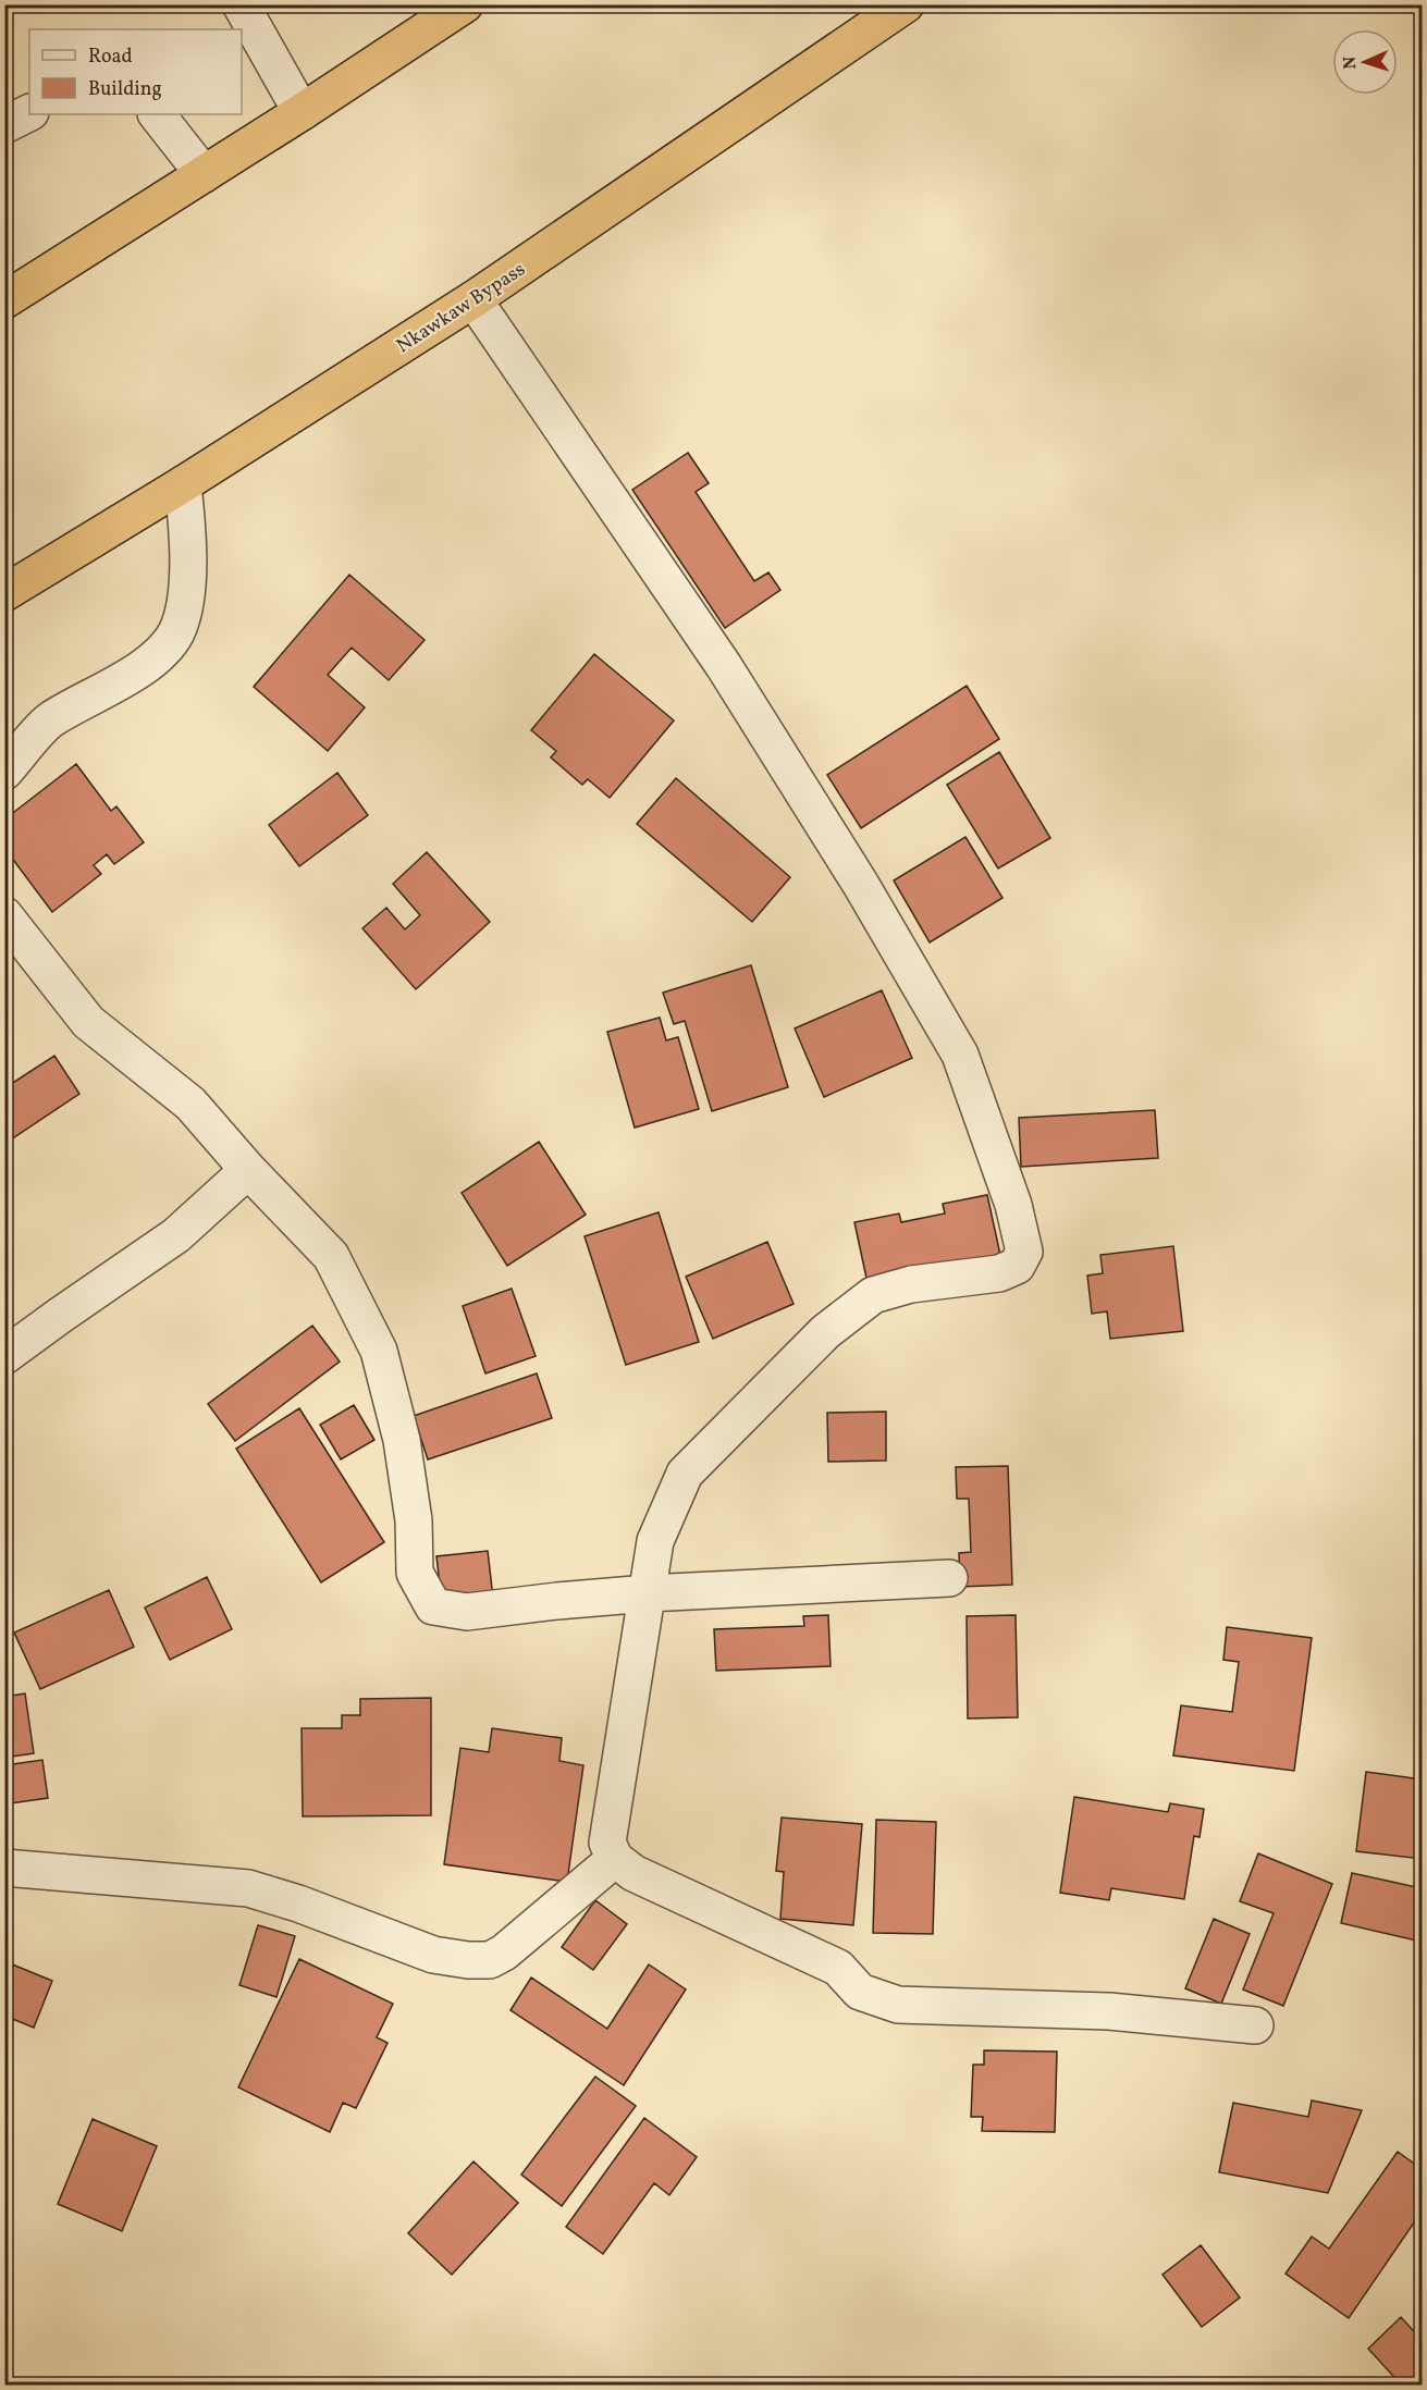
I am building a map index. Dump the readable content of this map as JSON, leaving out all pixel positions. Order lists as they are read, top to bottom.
{
  "streets": {
    "highway": ["Nkawkaw Bypass"]
  },
  "legend": ["Road", "Building"],
  "north": "left"
}
